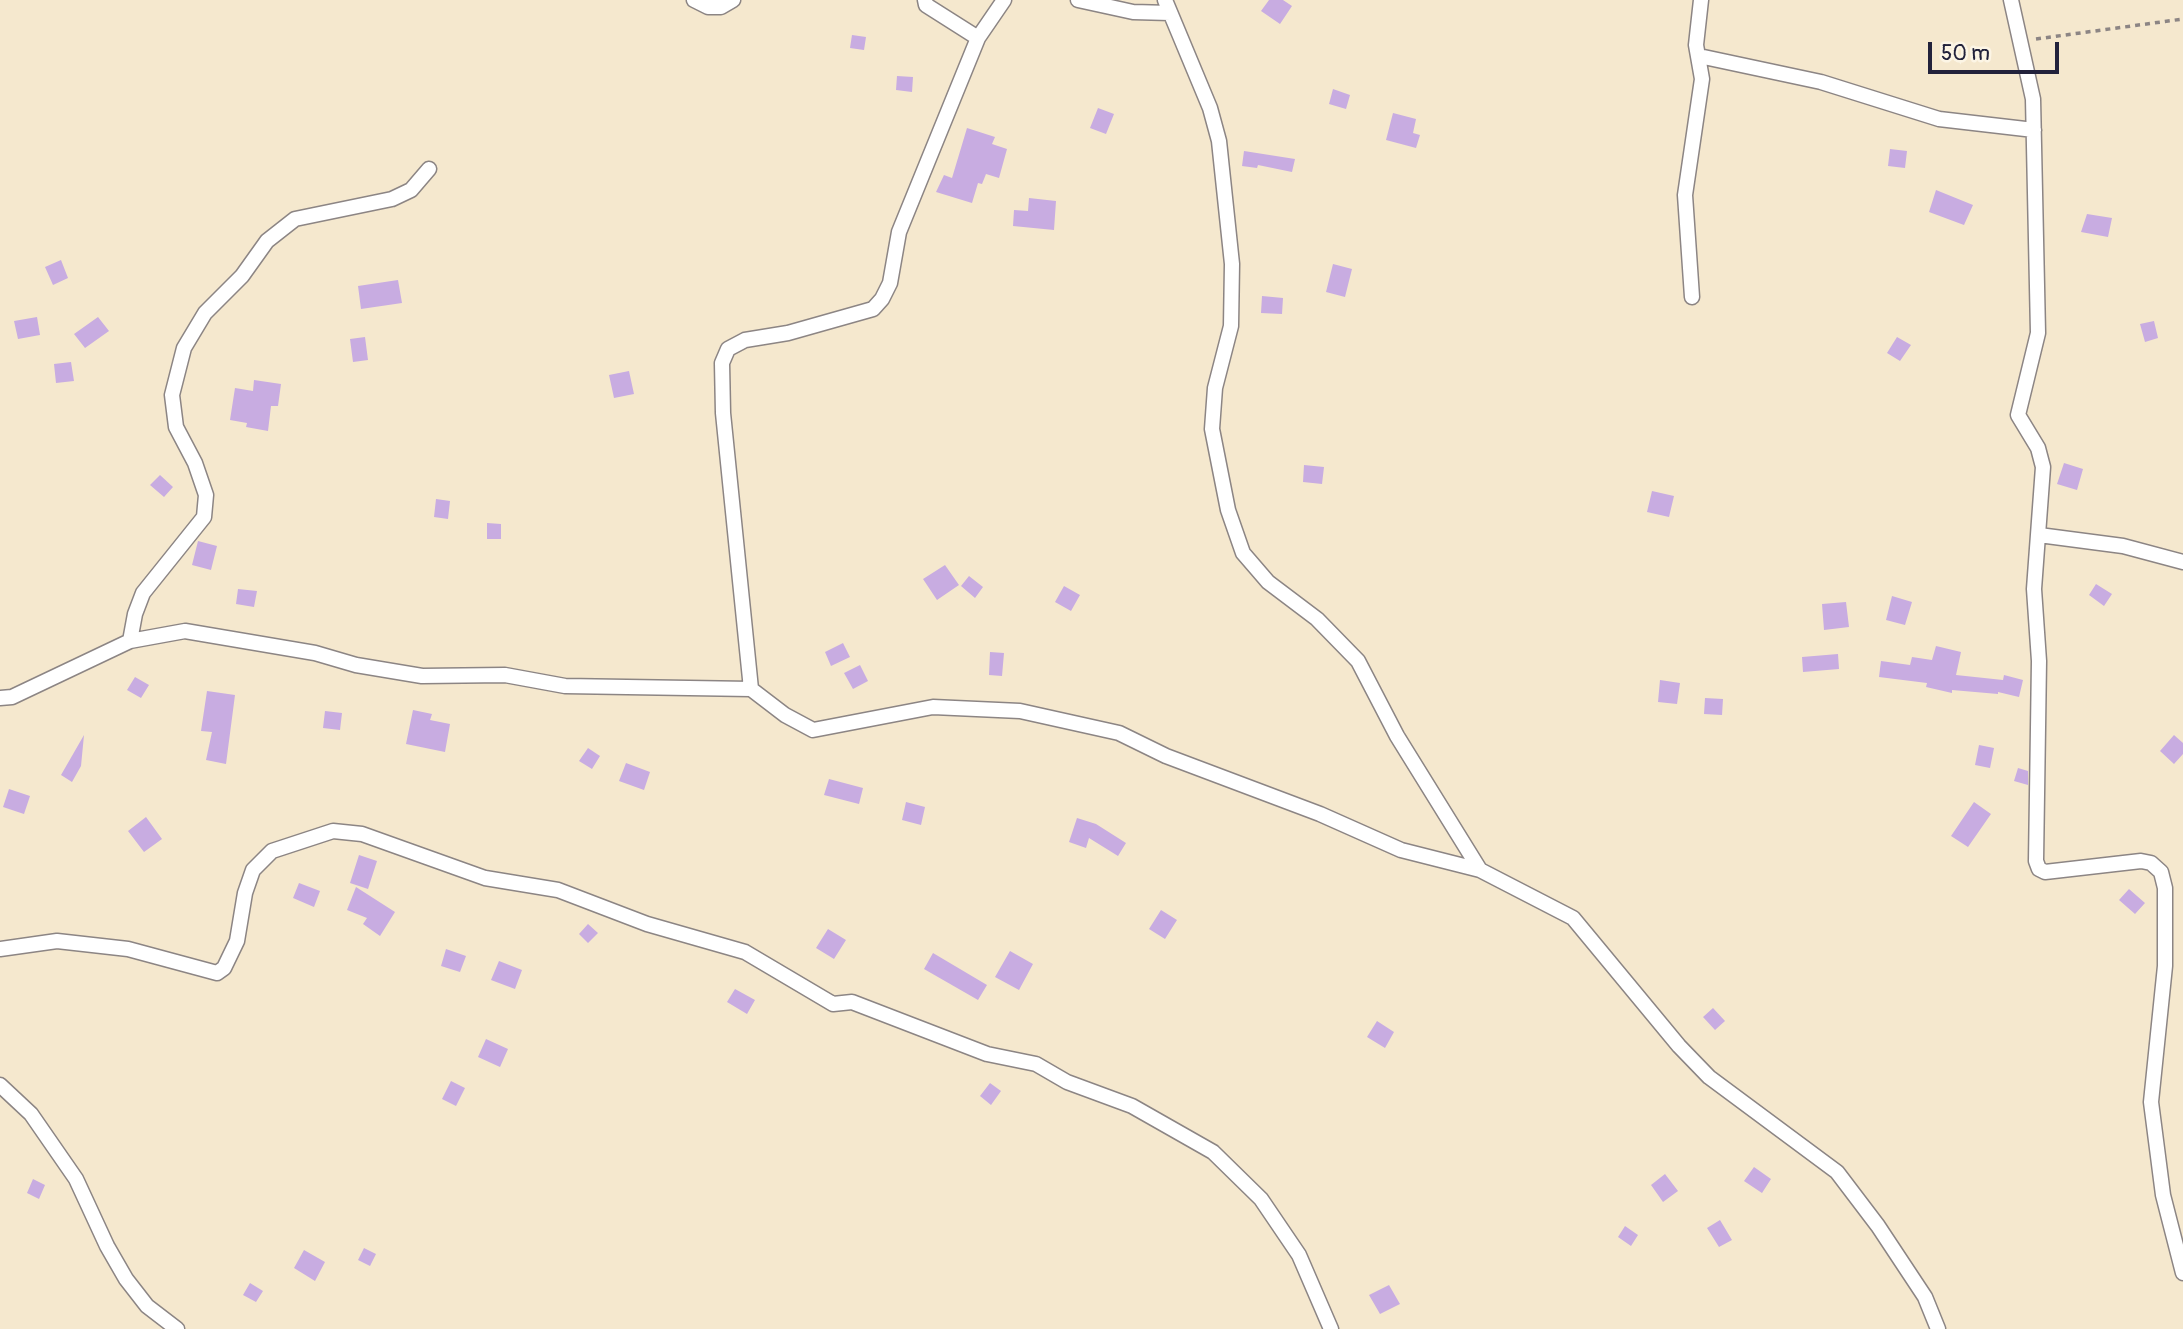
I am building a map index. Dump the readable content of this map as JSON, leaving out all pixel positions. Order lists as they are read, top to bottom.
{
  "scale_bar": "50 m"
}
